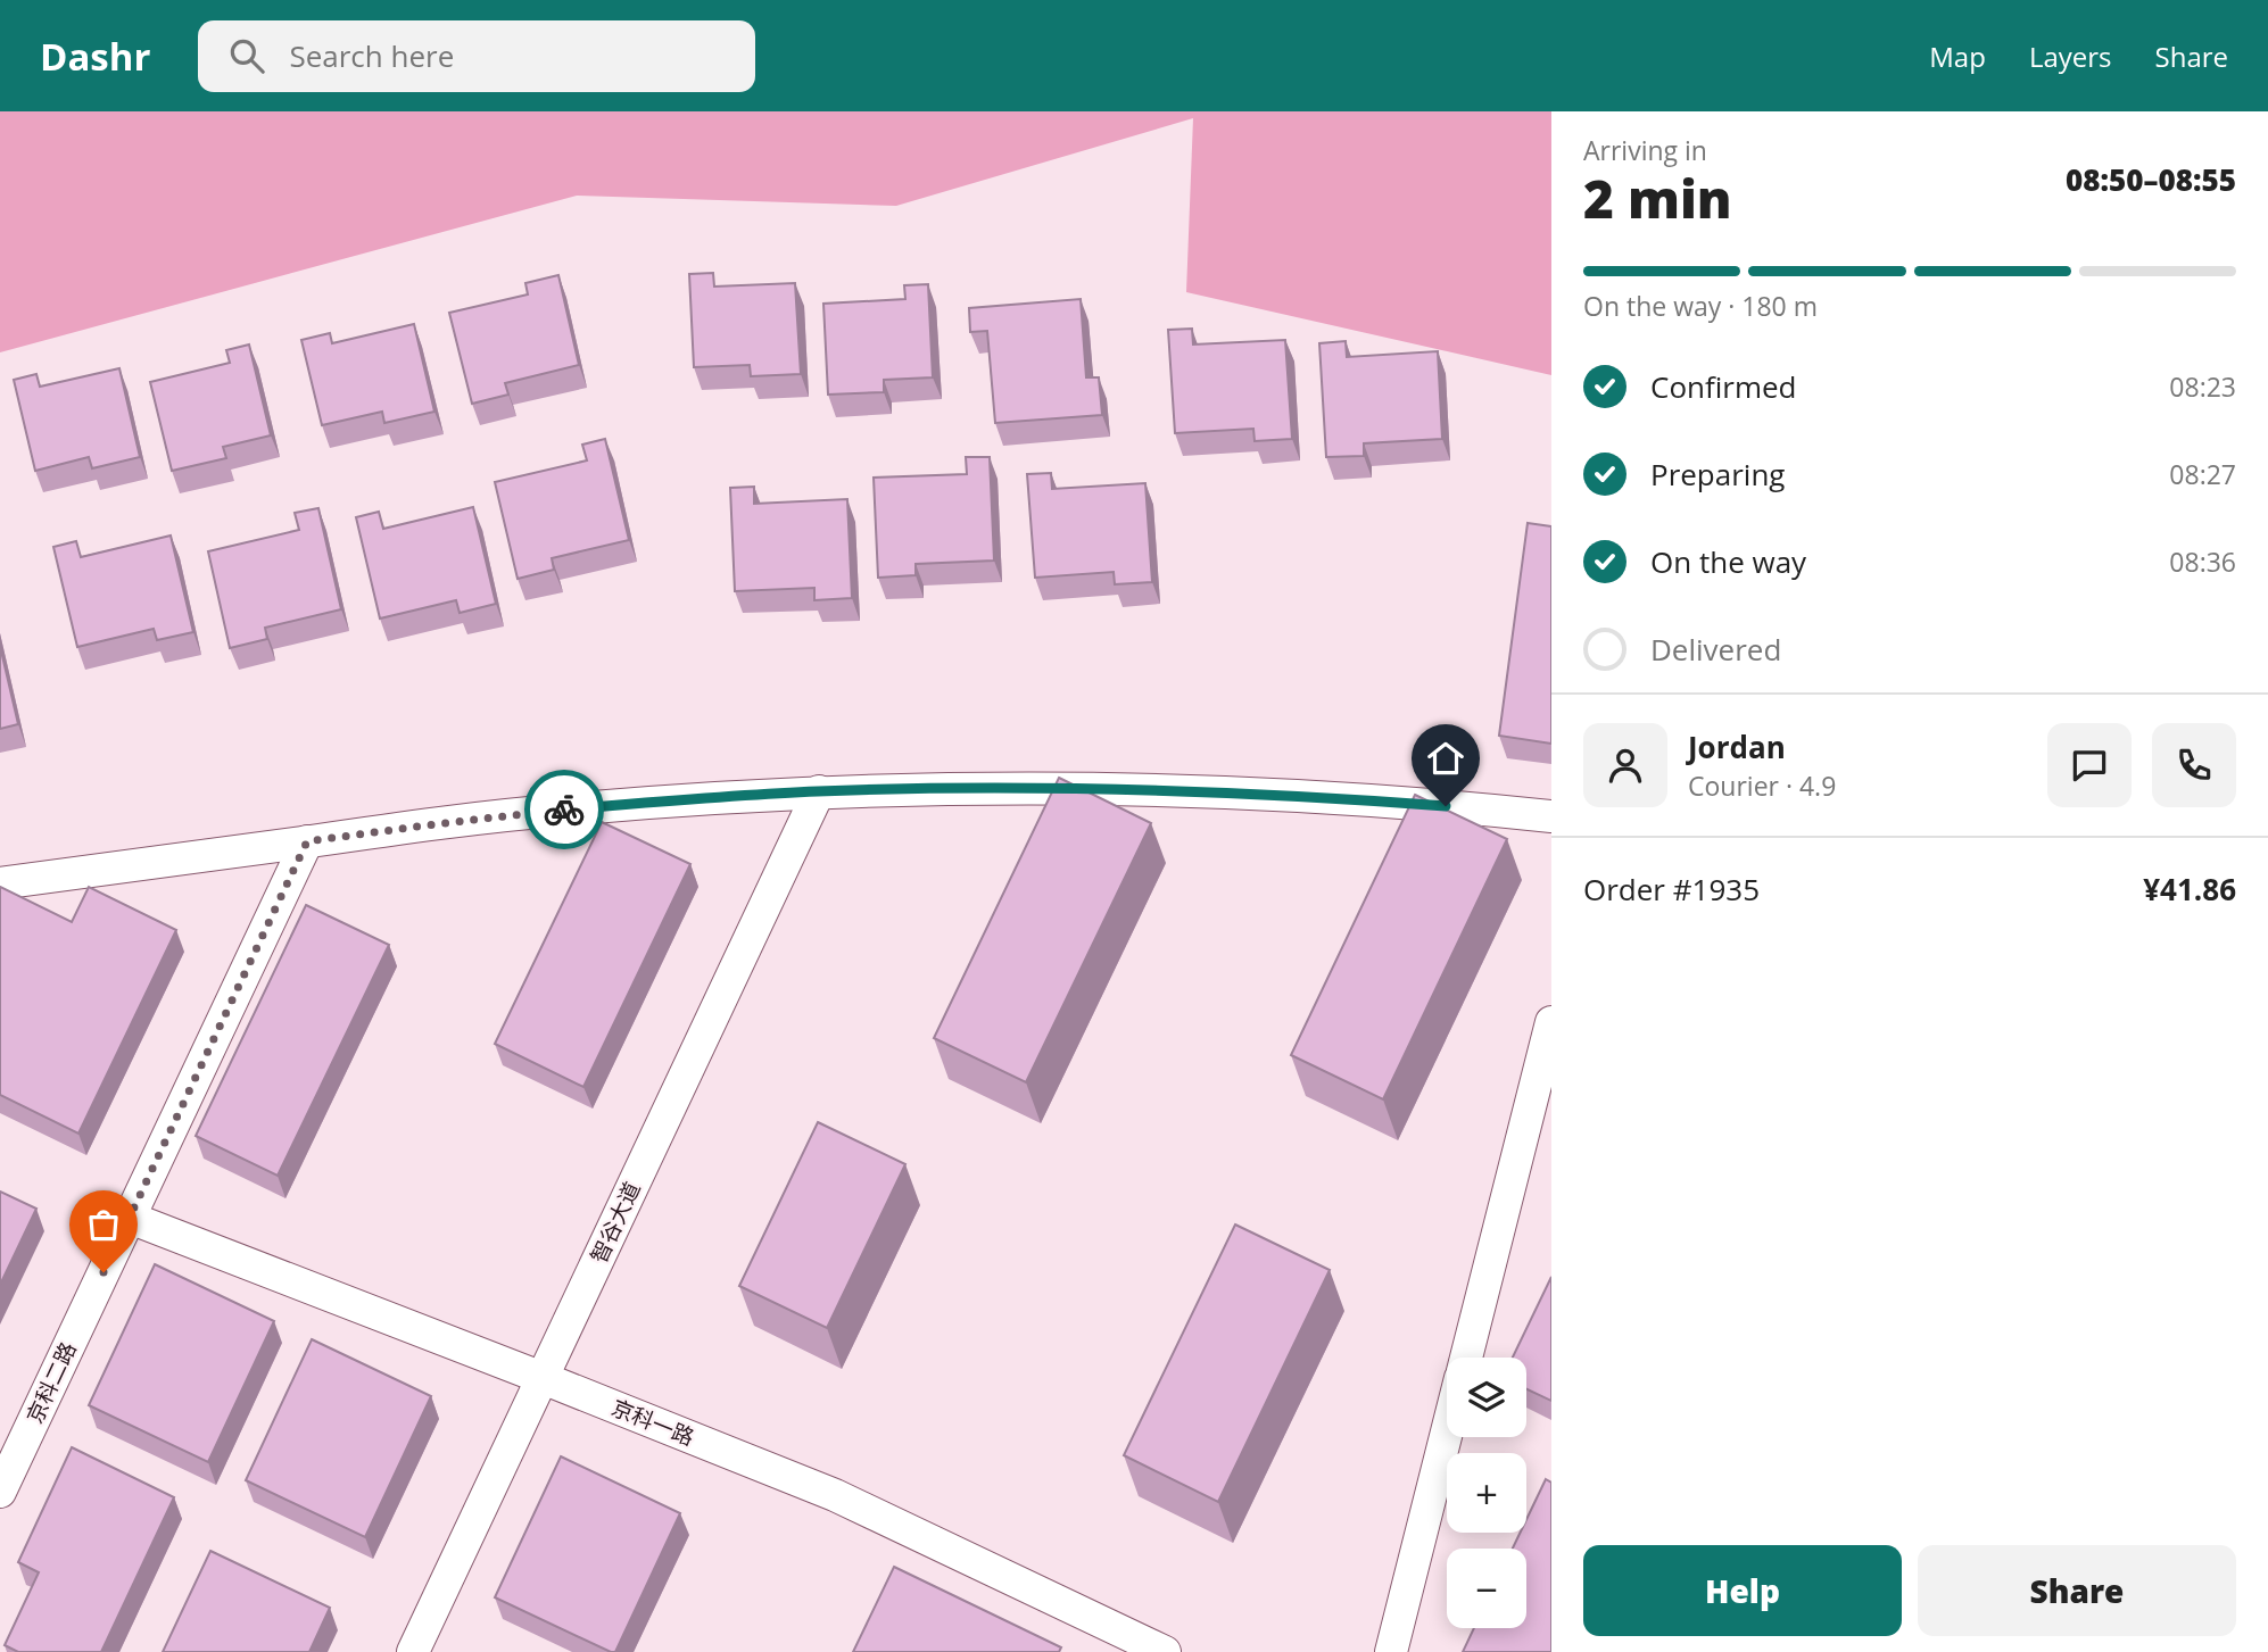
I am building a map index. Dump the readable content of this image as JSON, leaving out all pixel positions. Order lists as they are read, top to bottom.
{
  "streets": {
    "street": ["智谷大道", "京科二路", "京科一路"]
  },
  "crossings": [
    ["智谷大道", "京科一路"],
    ["京科二路", "京科一路"]
  ],
  "page": {
    "header": "Dashr",
    "search": "Search here",
    "nav": ["Map", "Layers", "Share"],
    "heading": ["2 min", "Arriving in", "08:50–08:55"],
    "panel": [
      "Jordan",
      "Courier · 4.9",
      "Order #1935",
      "¥41.86"
    ],
    "bar": "On the way · 180 m",
    "list": [
      ["Confirmed", "08:23"],
      ["Preparing", "08:27"],
      ["On the way", "08:36"],
      "Delivered"
    ],
    "map_buttons": ["+", "−"],
    "buttons": ["Help", "Share"]
  }
}
